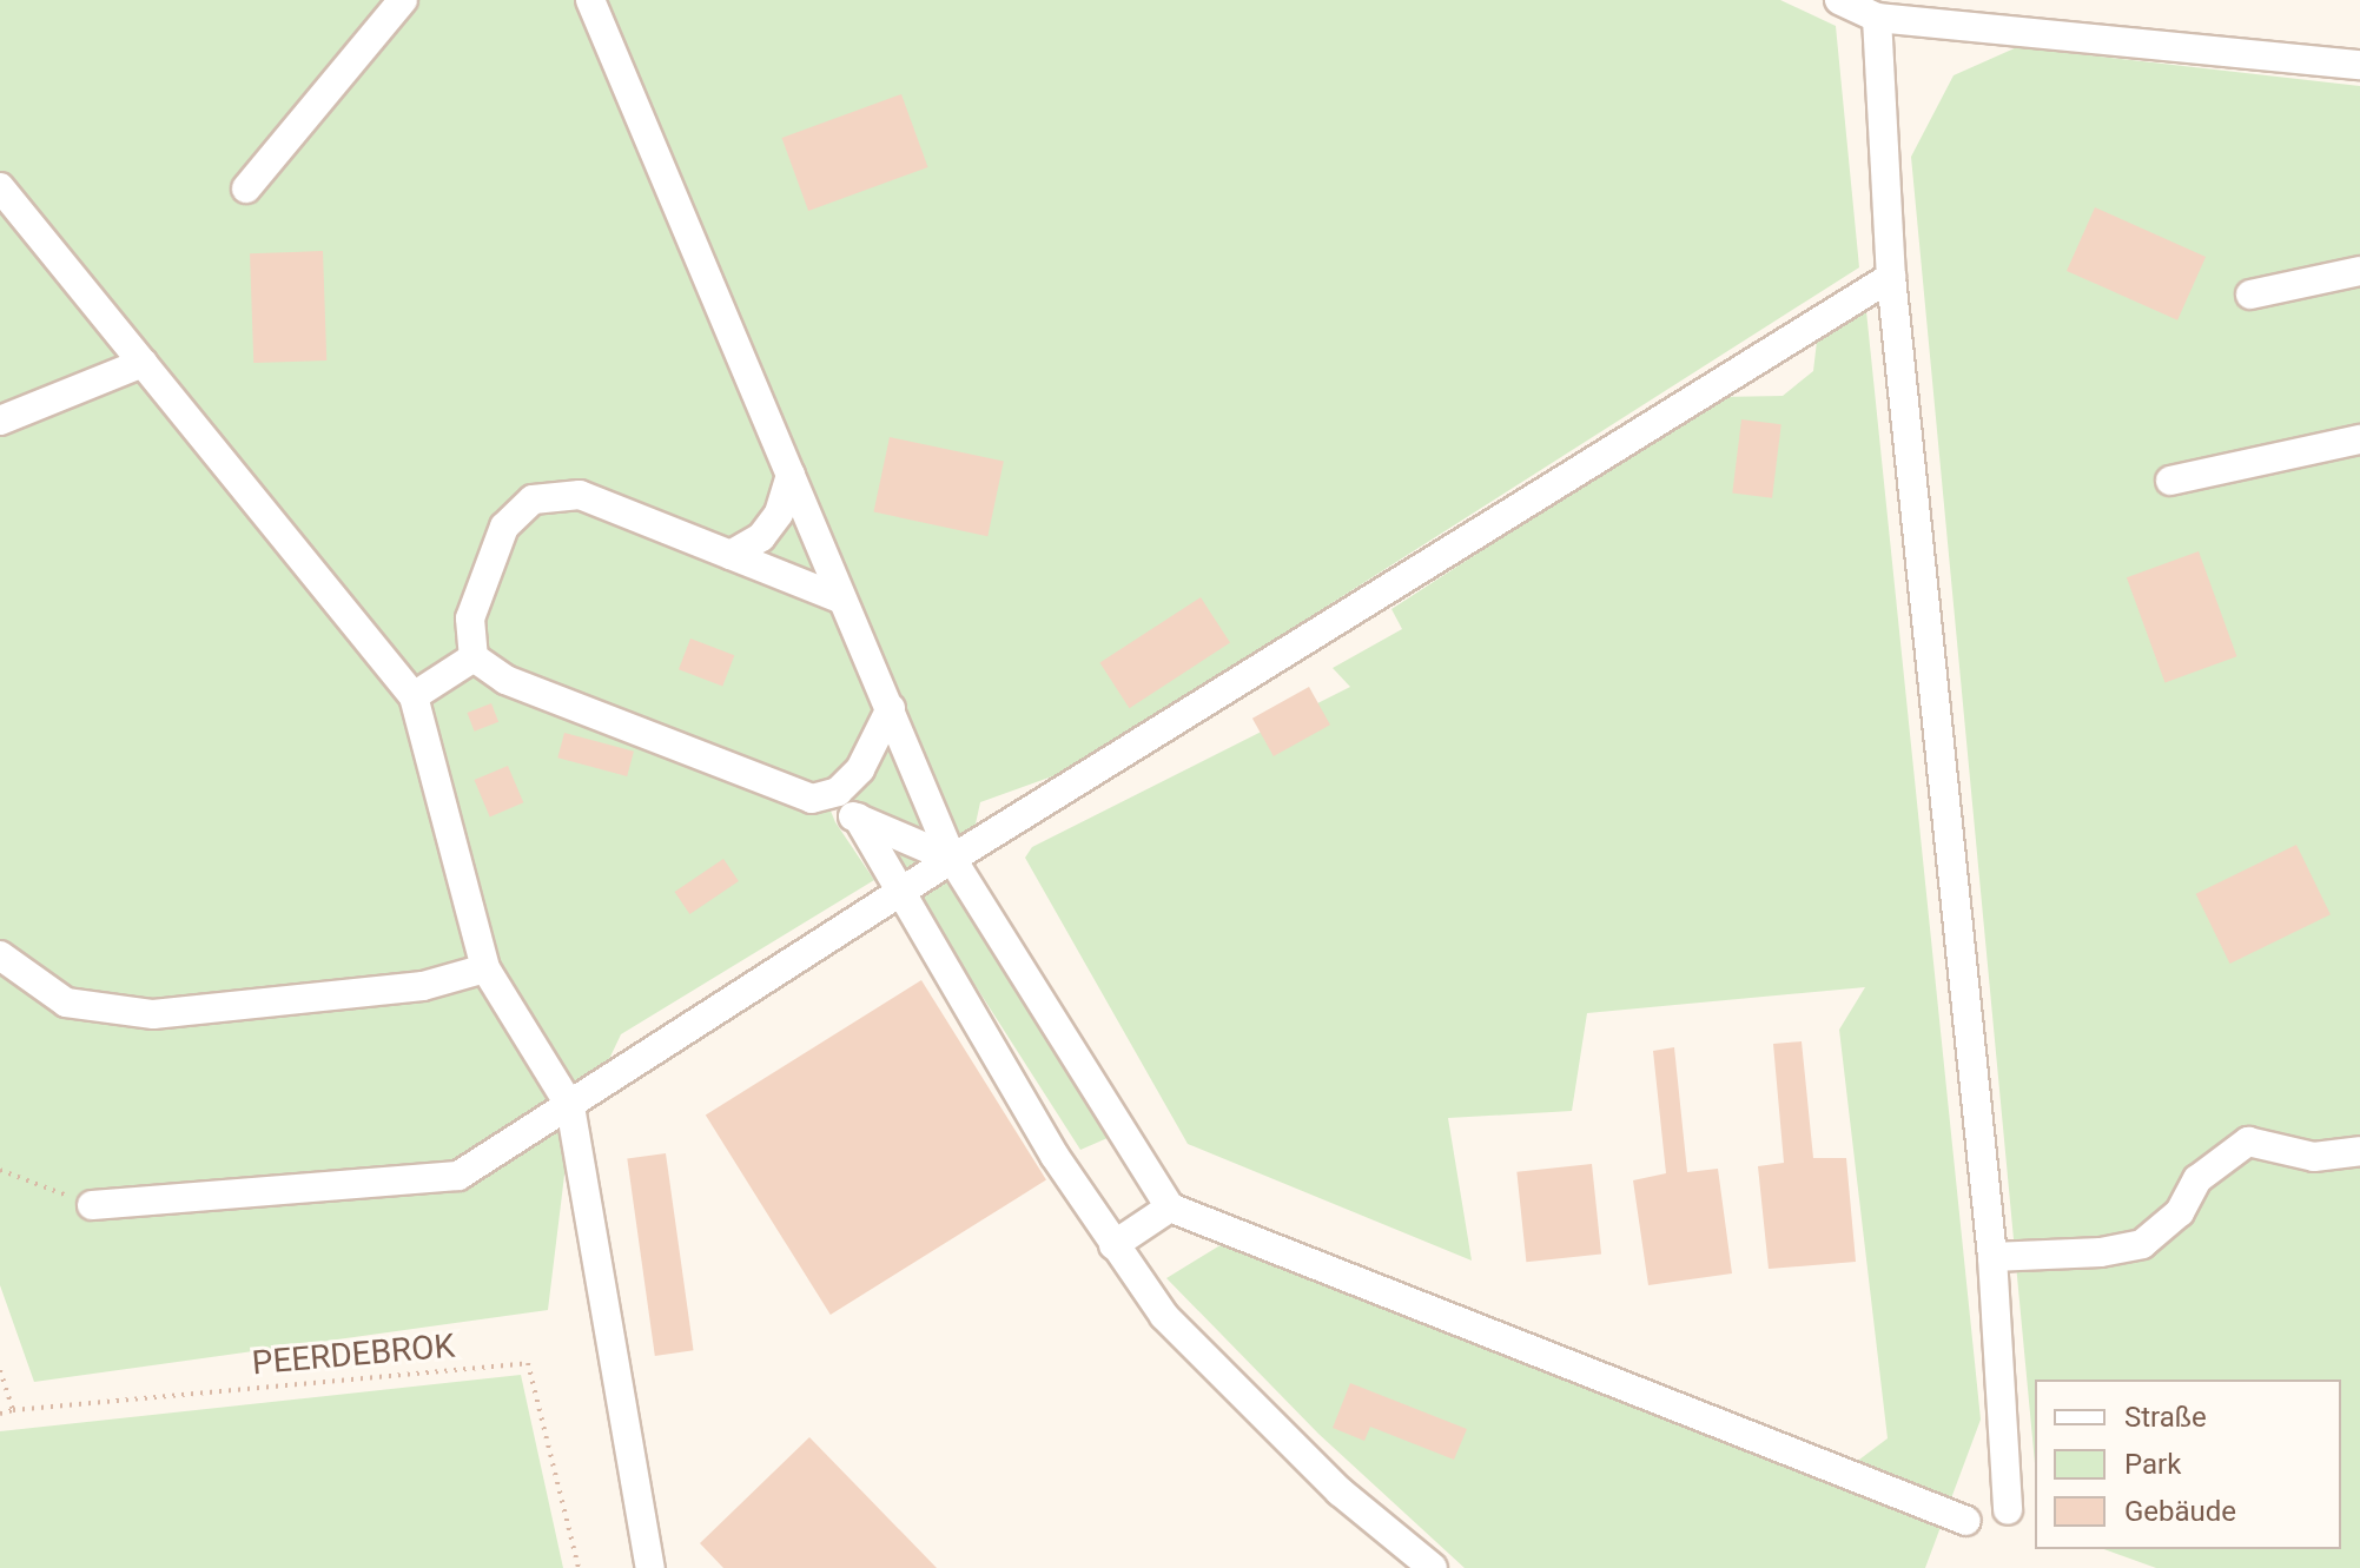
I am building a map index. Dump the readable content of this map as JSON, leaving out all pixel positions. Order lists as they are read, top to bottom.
{
  "streets": {
    "path": ["PEERDEBROK"]
  },
  "legend": ["Straße", "Park", "Gebäude"]
}
